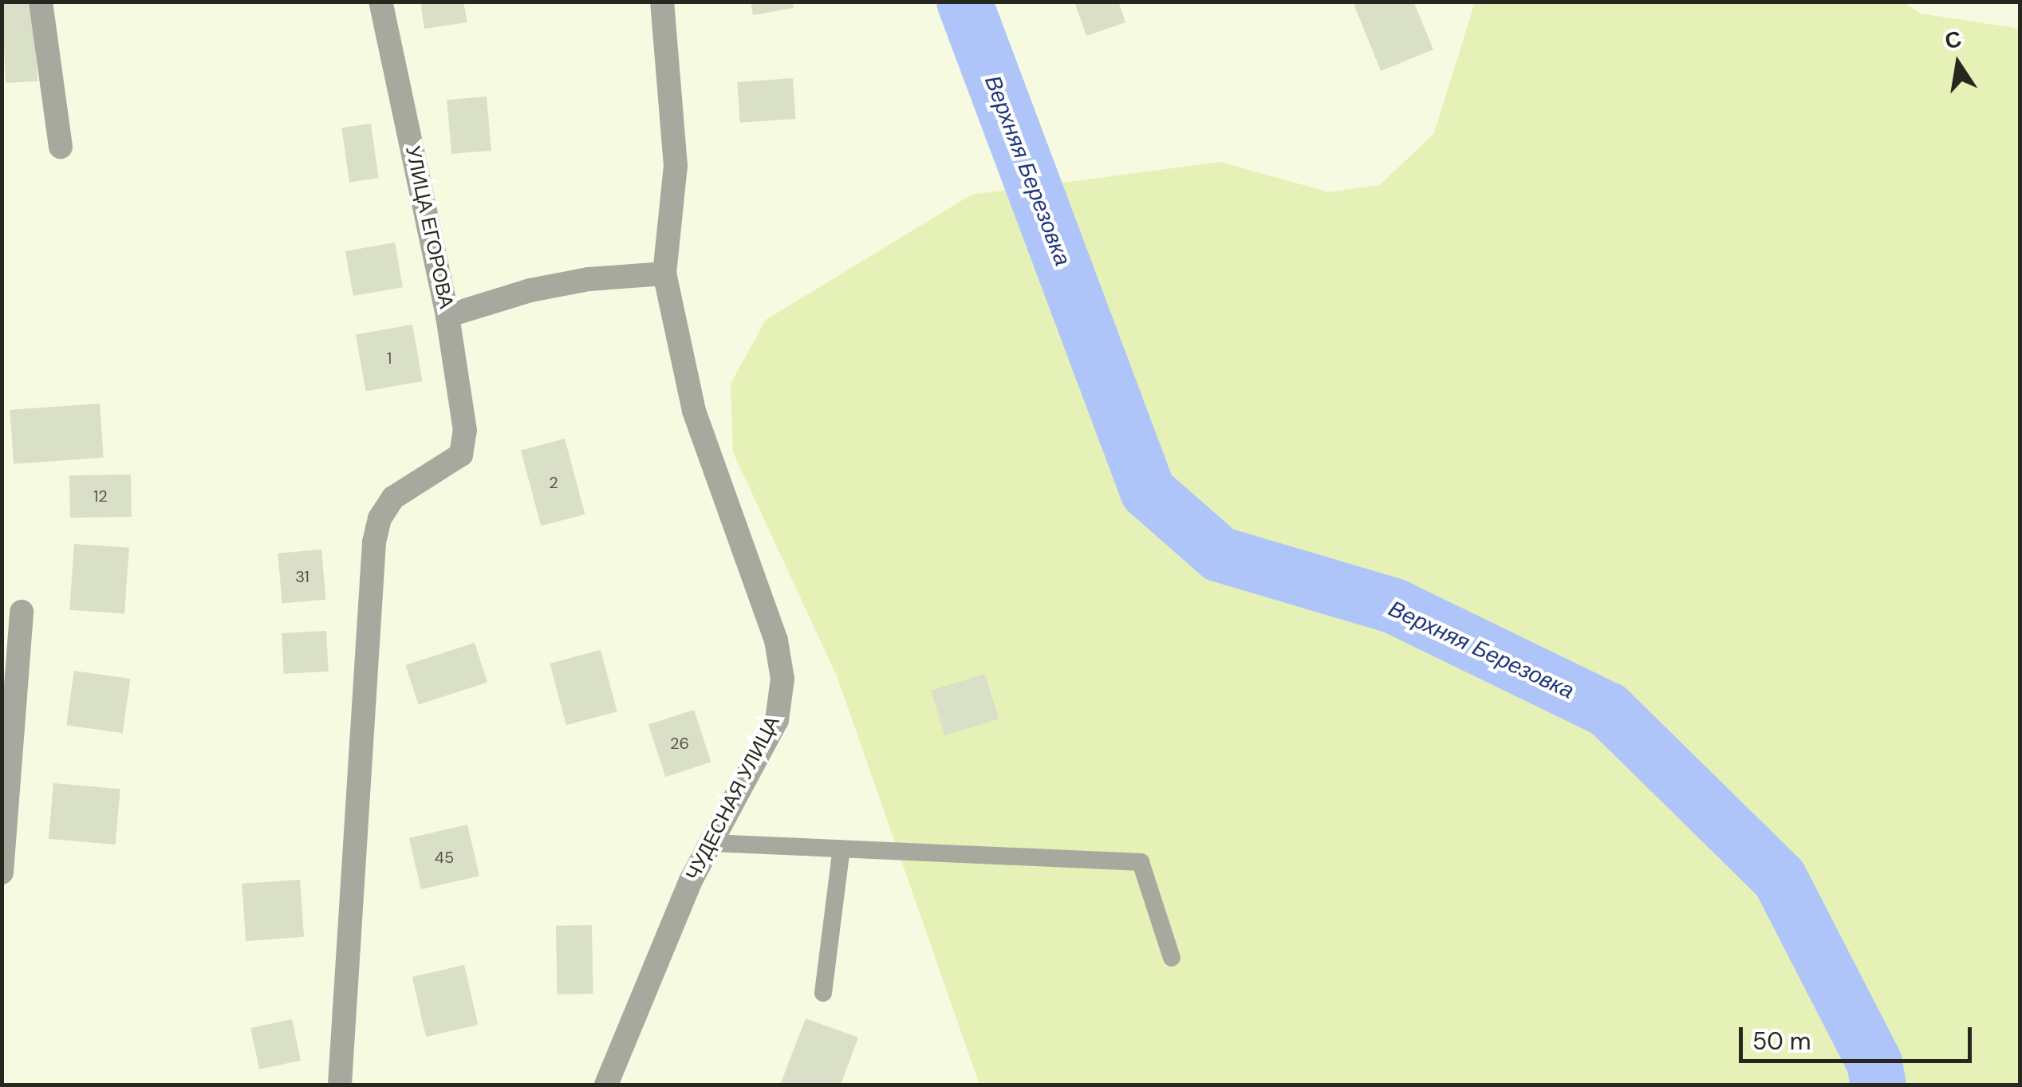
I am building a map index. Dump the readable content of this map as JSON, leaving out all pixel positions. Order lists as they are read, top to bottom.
{
  "streets": {
    "street": ["УЛИЦА ЕГОРОВА", "ЧУДЕСНАЯ УЛИЦА"]
  },
  "water": ["Верхняя Березовка"],
  "house_numbers": [
    "1",
    "2",
    "12",
    "31",
    "26",
    "45"
  ],
  "scale_bar": "50 m",
  "north": "top"
}
